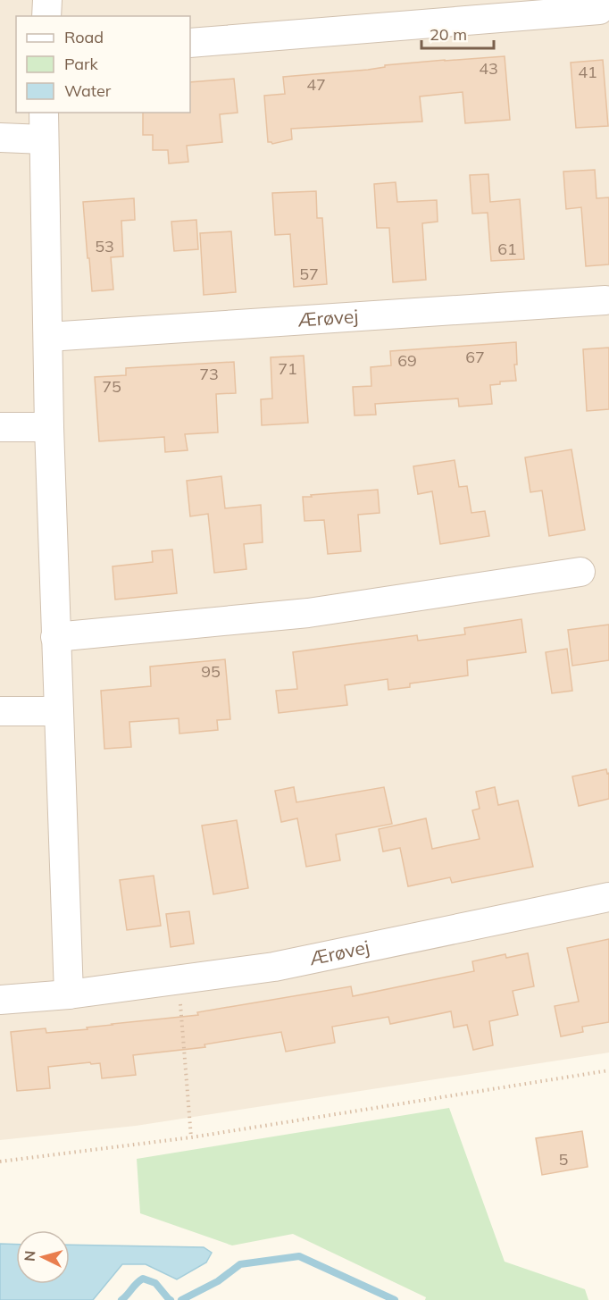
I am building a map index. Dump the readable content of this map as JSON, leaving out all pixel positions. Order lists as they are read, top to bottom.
{
  "streets": {
    "street": ["Ærøvej"]
  },
  "house_numbers": [
    "43",
    "41",
    "47",
    "53",
    "61",
    "57",
    "67",
    "69",
    "71",
    "73",
    "75",
    "95",
    "5"
  ],
  "legend": ["Road", "Park", "Water"],
  "scale_bar": "20 m",
  "north": "left"
}
